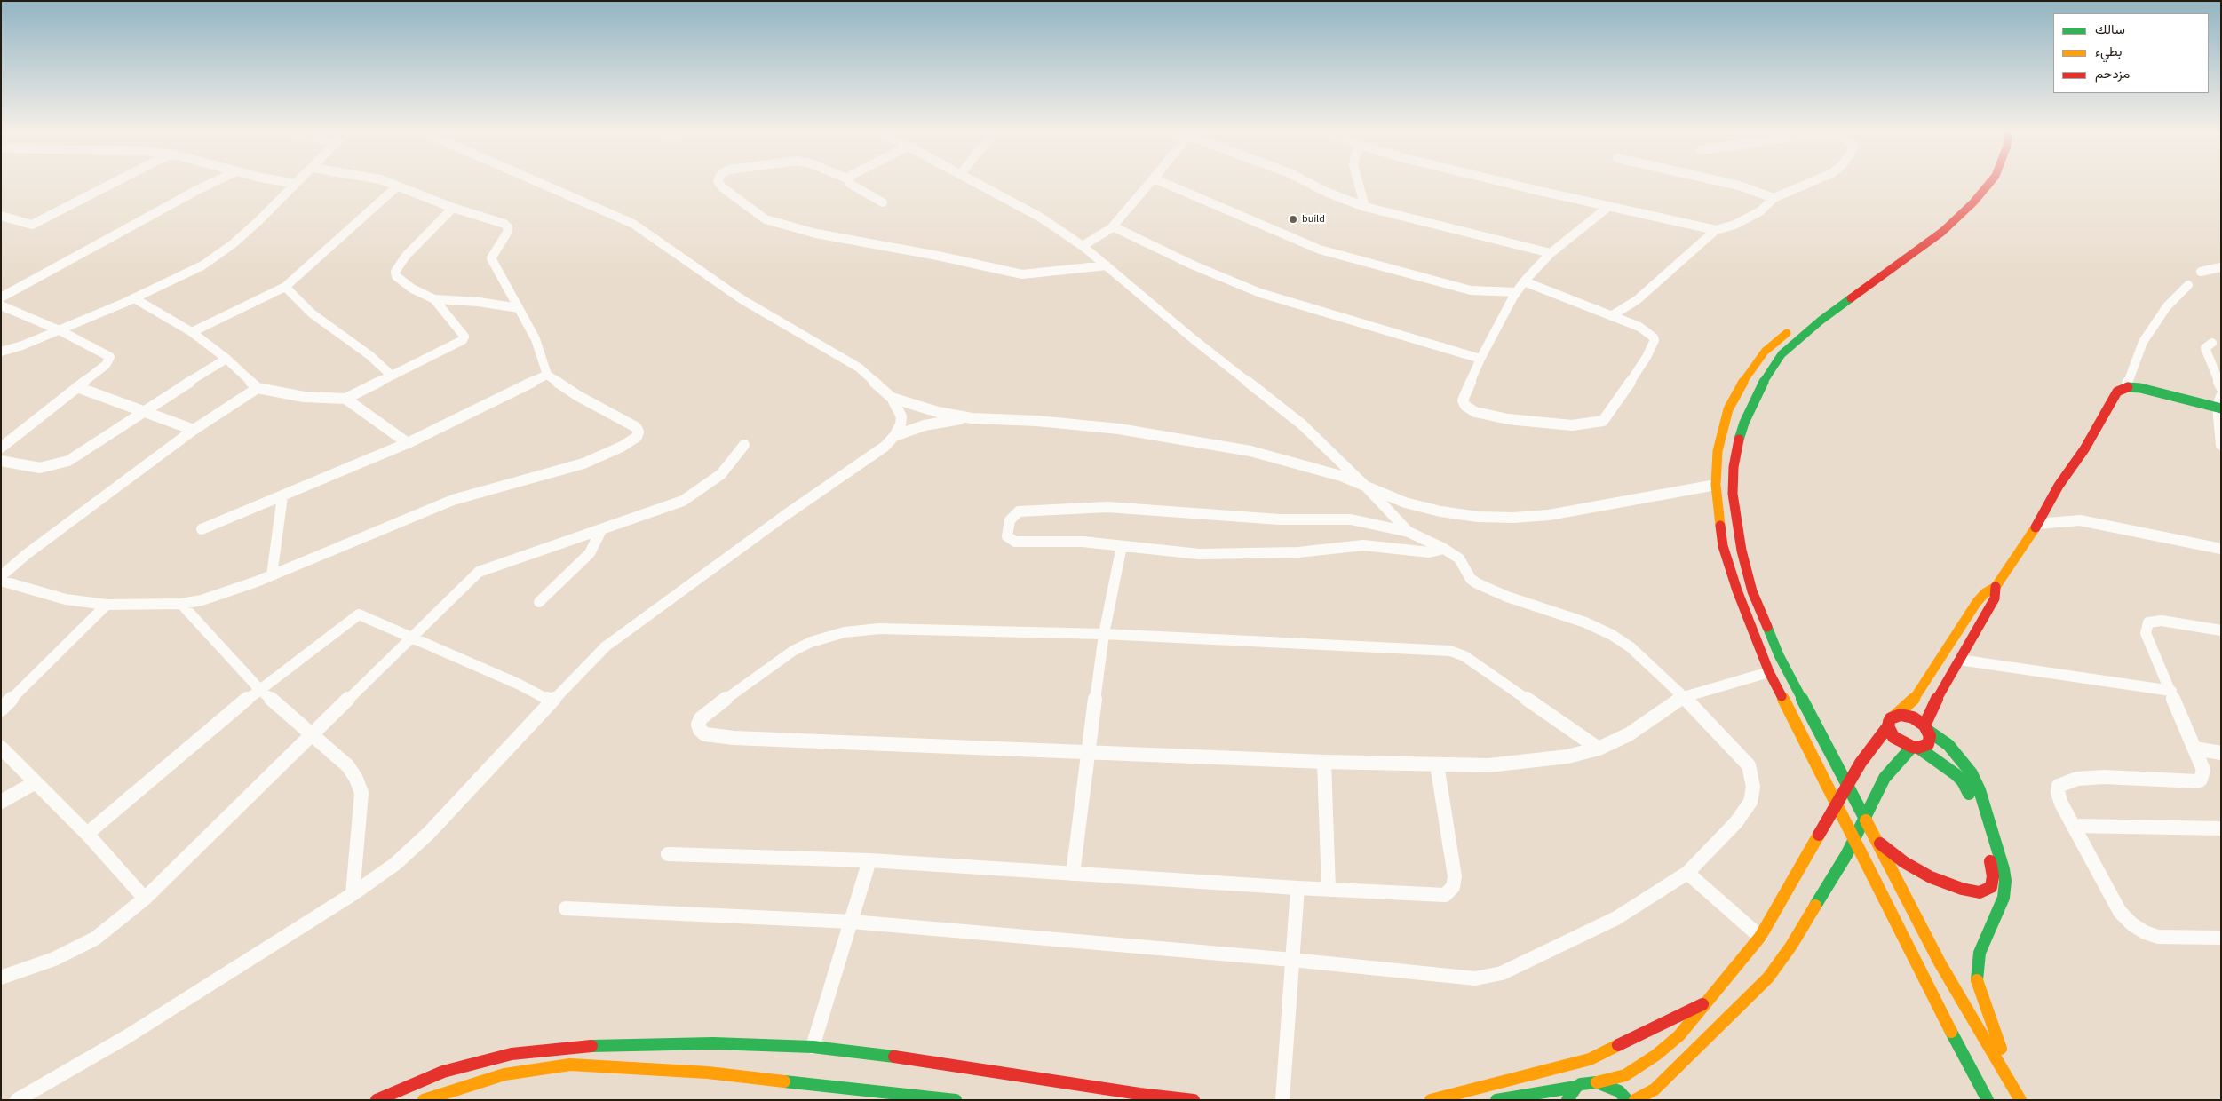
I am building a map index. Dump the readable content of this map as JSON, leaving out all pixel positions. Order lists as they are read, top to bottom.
{
  "places": ["build"],
  "legend": ["سالك", "بطيء", "مزدحم"]
}
